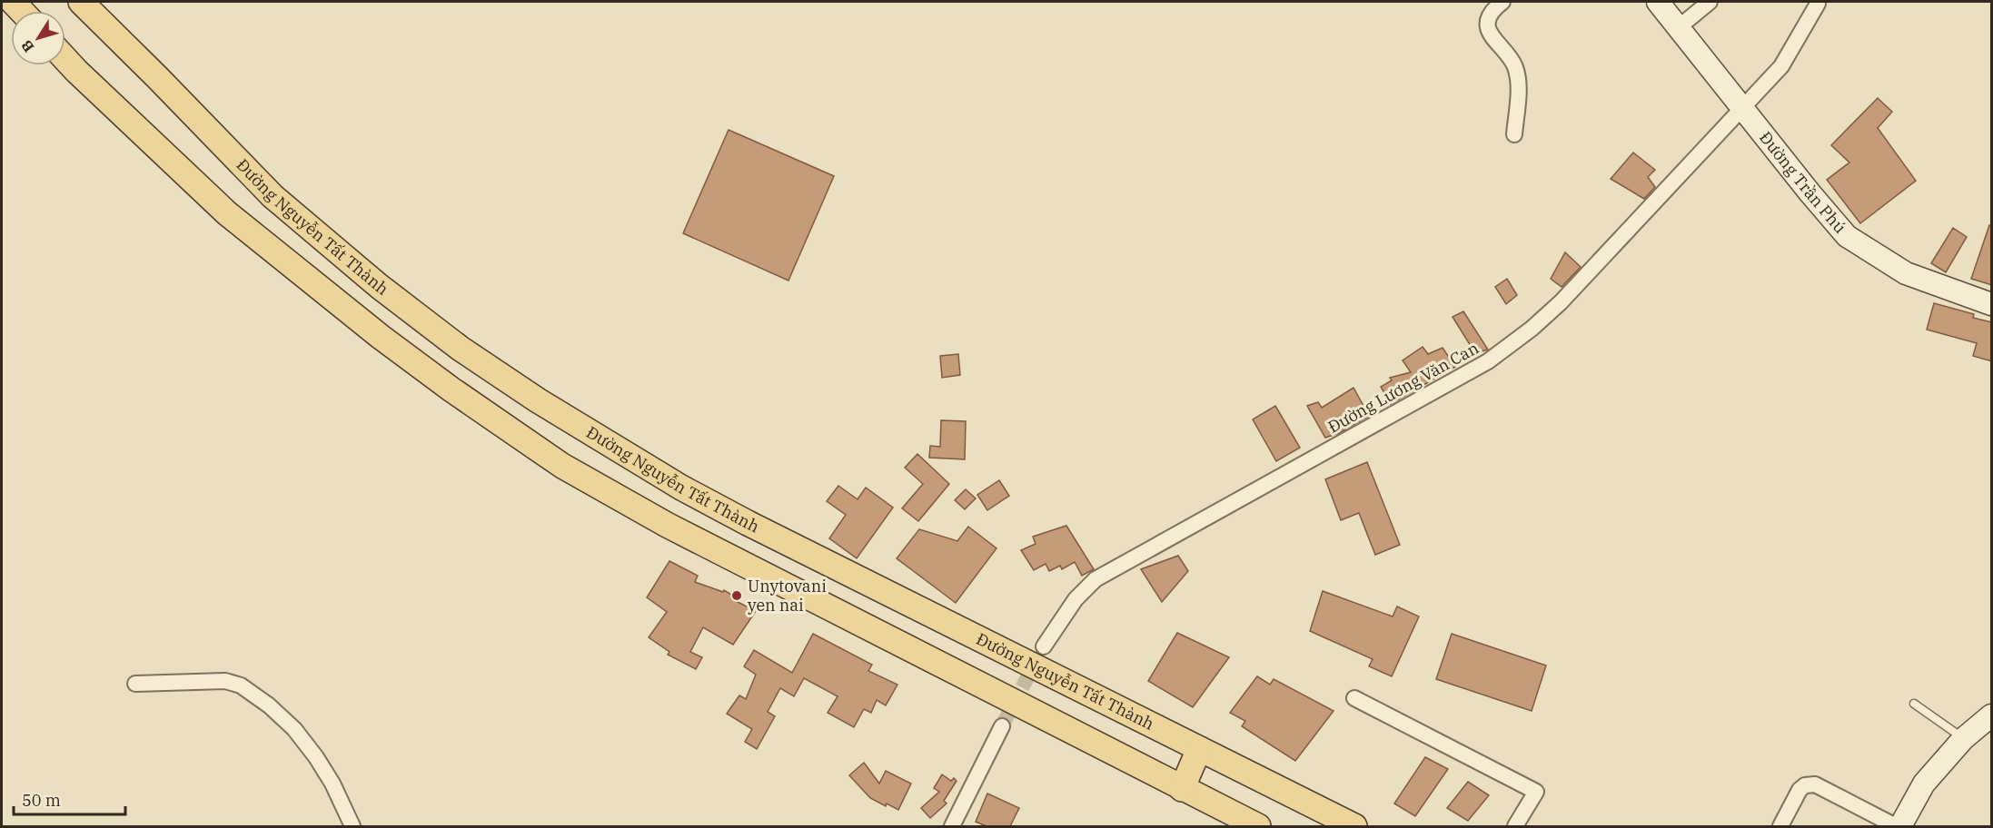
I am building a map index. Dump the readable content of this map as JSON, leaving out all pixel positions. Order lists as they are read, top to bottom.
{
  "streets": {
    "main road": ["Đường Nguyễn Tất Thành"],
    "street": ["Đường Trần Phú", "Đường Lương Văn Can"]
  },
  "crossings": [
    ["Đường Trần Phú", "Đường Lương Văn Can"]
  ],
  "places": ["Unytovani yen nai"],
  "scale_bar": "50 m",
  "north": "bottom left"
}
